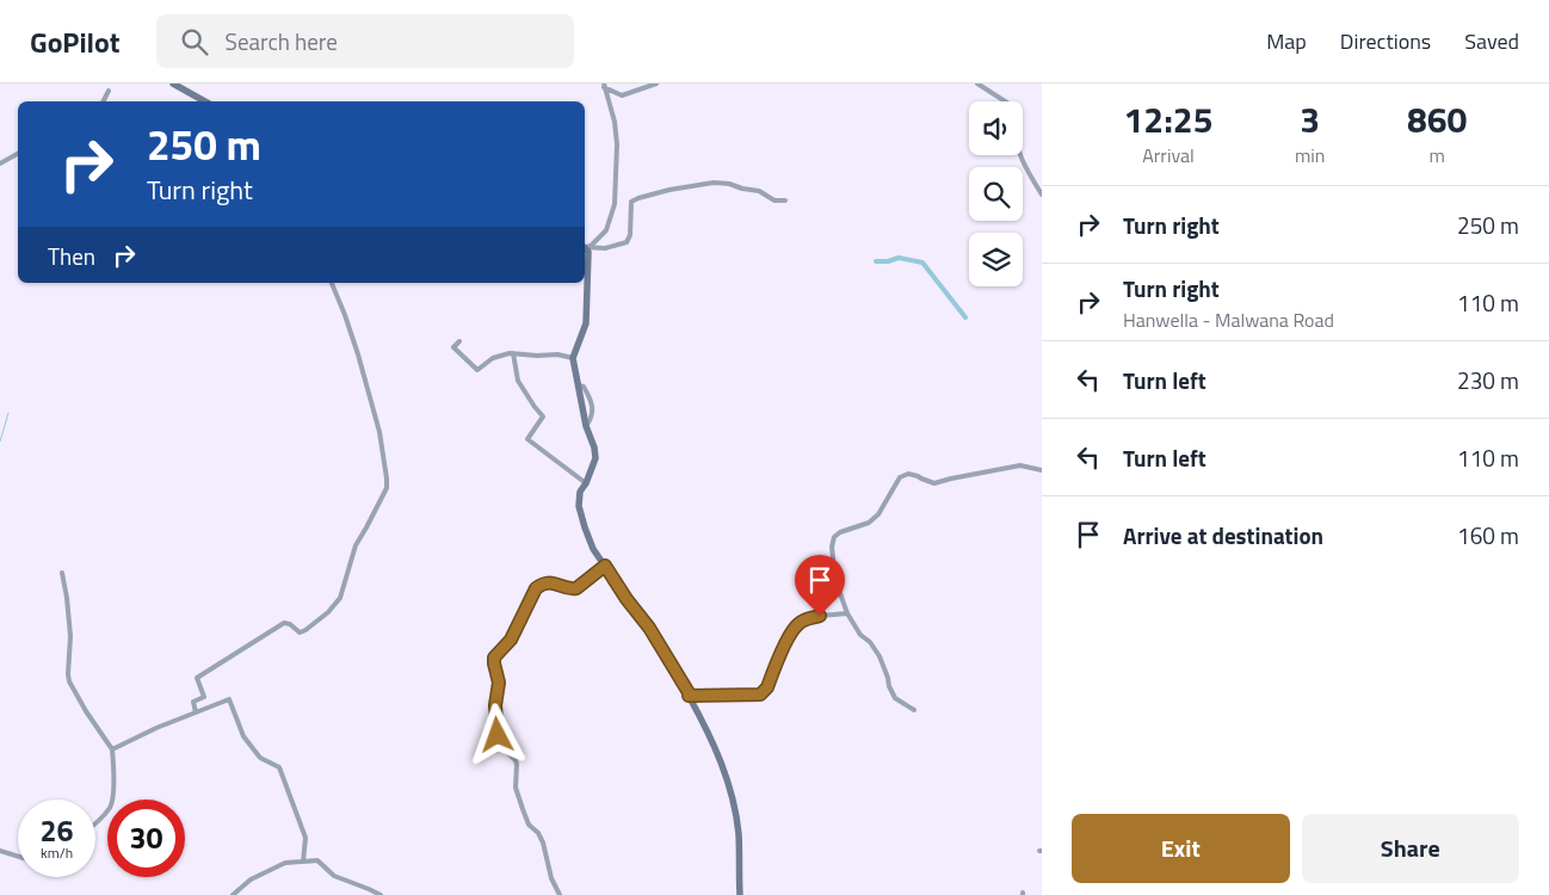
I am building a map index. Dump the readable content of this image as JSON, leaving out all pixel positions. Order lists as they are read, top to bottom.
{
  "page": {
    "header": "GoPilot",
    "search": "Search here",
    "nav": ["Map", "Directions", "Saved"],
    "eta": [
      "12:25",
      "Arrival",
      "3",
      "min",
      "860",
      "m"
    ],
    "turn": ["250 m", "Turn right"],
    "list": [
      {
        "name": "Turn right",
        "value": "250 m"
      },
      {
        "name": "Turn right",
        "note": "Hanwella - Malwana Road",
        "value": "110 m"
      },
      {
        "name": "Turn left",
        "value": "230 m"
      },
      {
        "name": "Turn left",
        "value": "110 m"
      },
      {
        "name": "Arrive at destination",
        "value": "160 m"
      }
    ],
    "then": "Then",
    "speed": "26 km/h",
    "limit": "30",
    "buttons": ["Exit", "Share"]
  }
}
